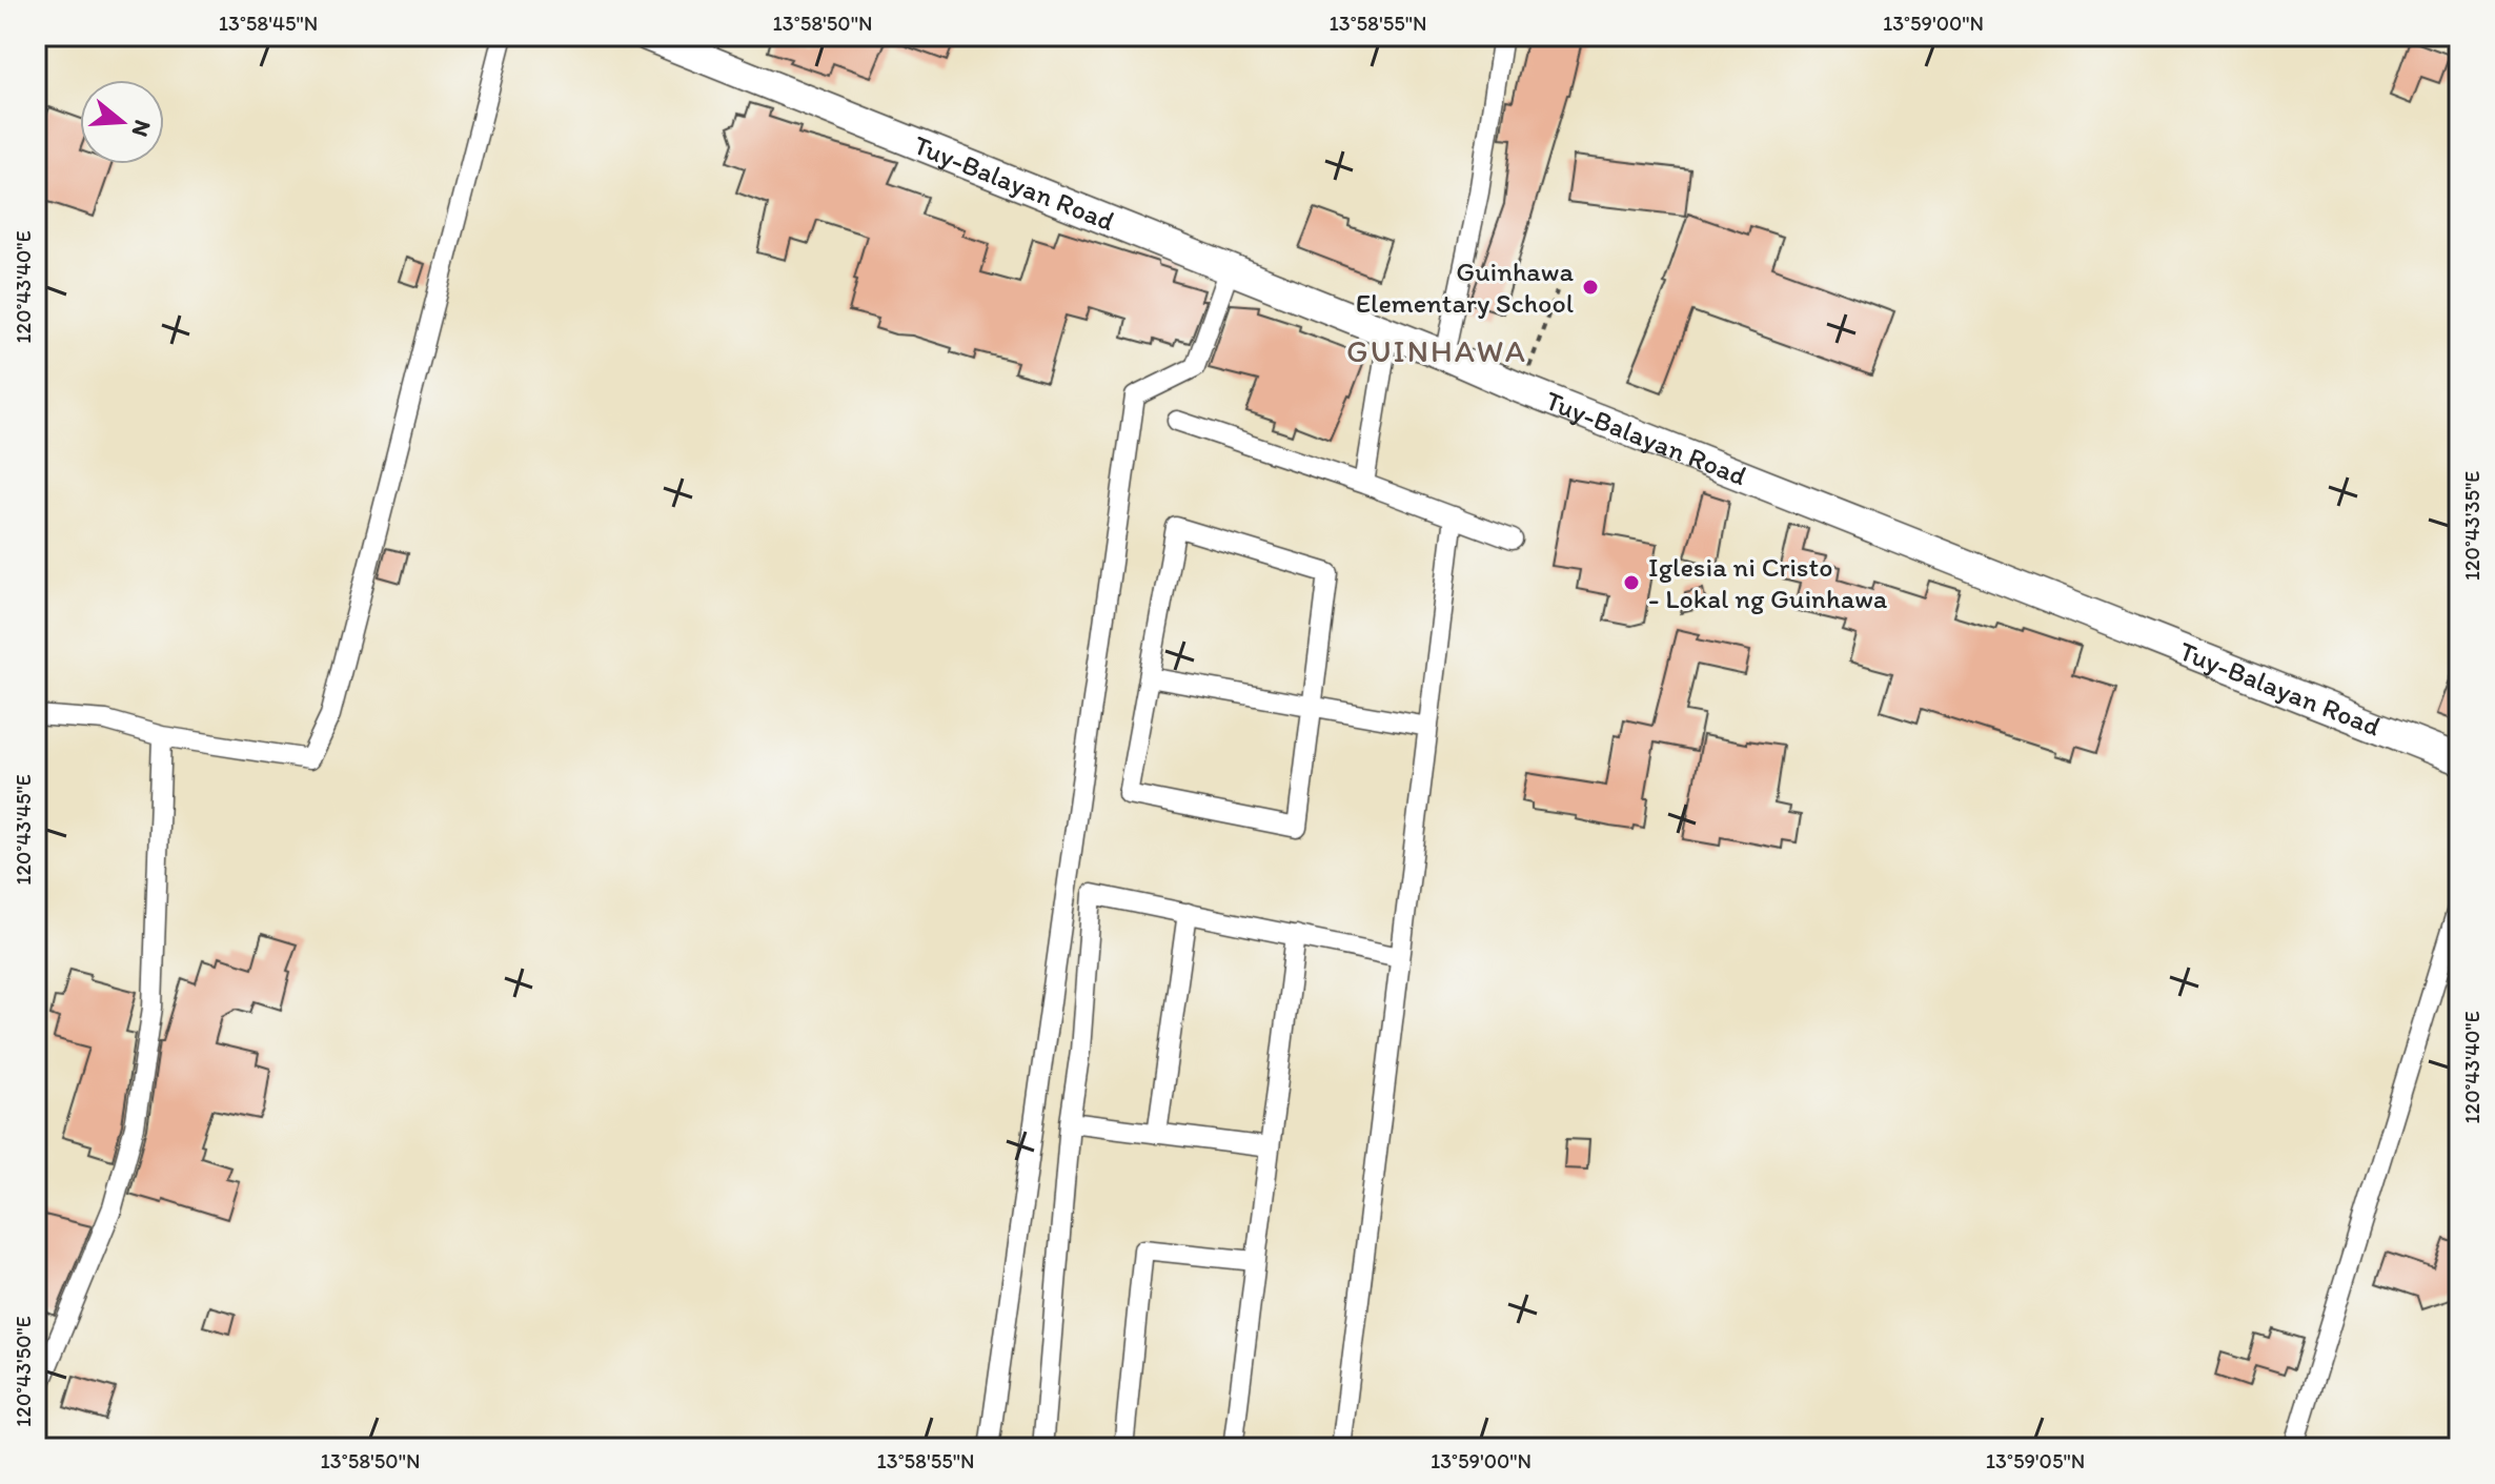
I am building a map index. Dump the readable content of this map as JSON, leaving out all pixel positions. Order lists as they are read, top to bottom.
{
  "streets": {
    "main road": ["Tuy-Balayan Road"]
  },
  "districts": ["GUINHAWA"],
  "places": ["Guinhawa Elementary School", "Iglesia ni Cristo - Lokal ng Guinhawa"],
  "north": "right",
  "coordinates": [
    "13°58'45\"N",
    "13°58'50\"N",
    "13°58'55\"N",
    "13°59'00\"N",
    "120°43'40\"E",
    "120°43'35\"E",
    "120°43'45\"E",
    "120°43'50\"E",
    "13°59'05\"N"
  ]
}
